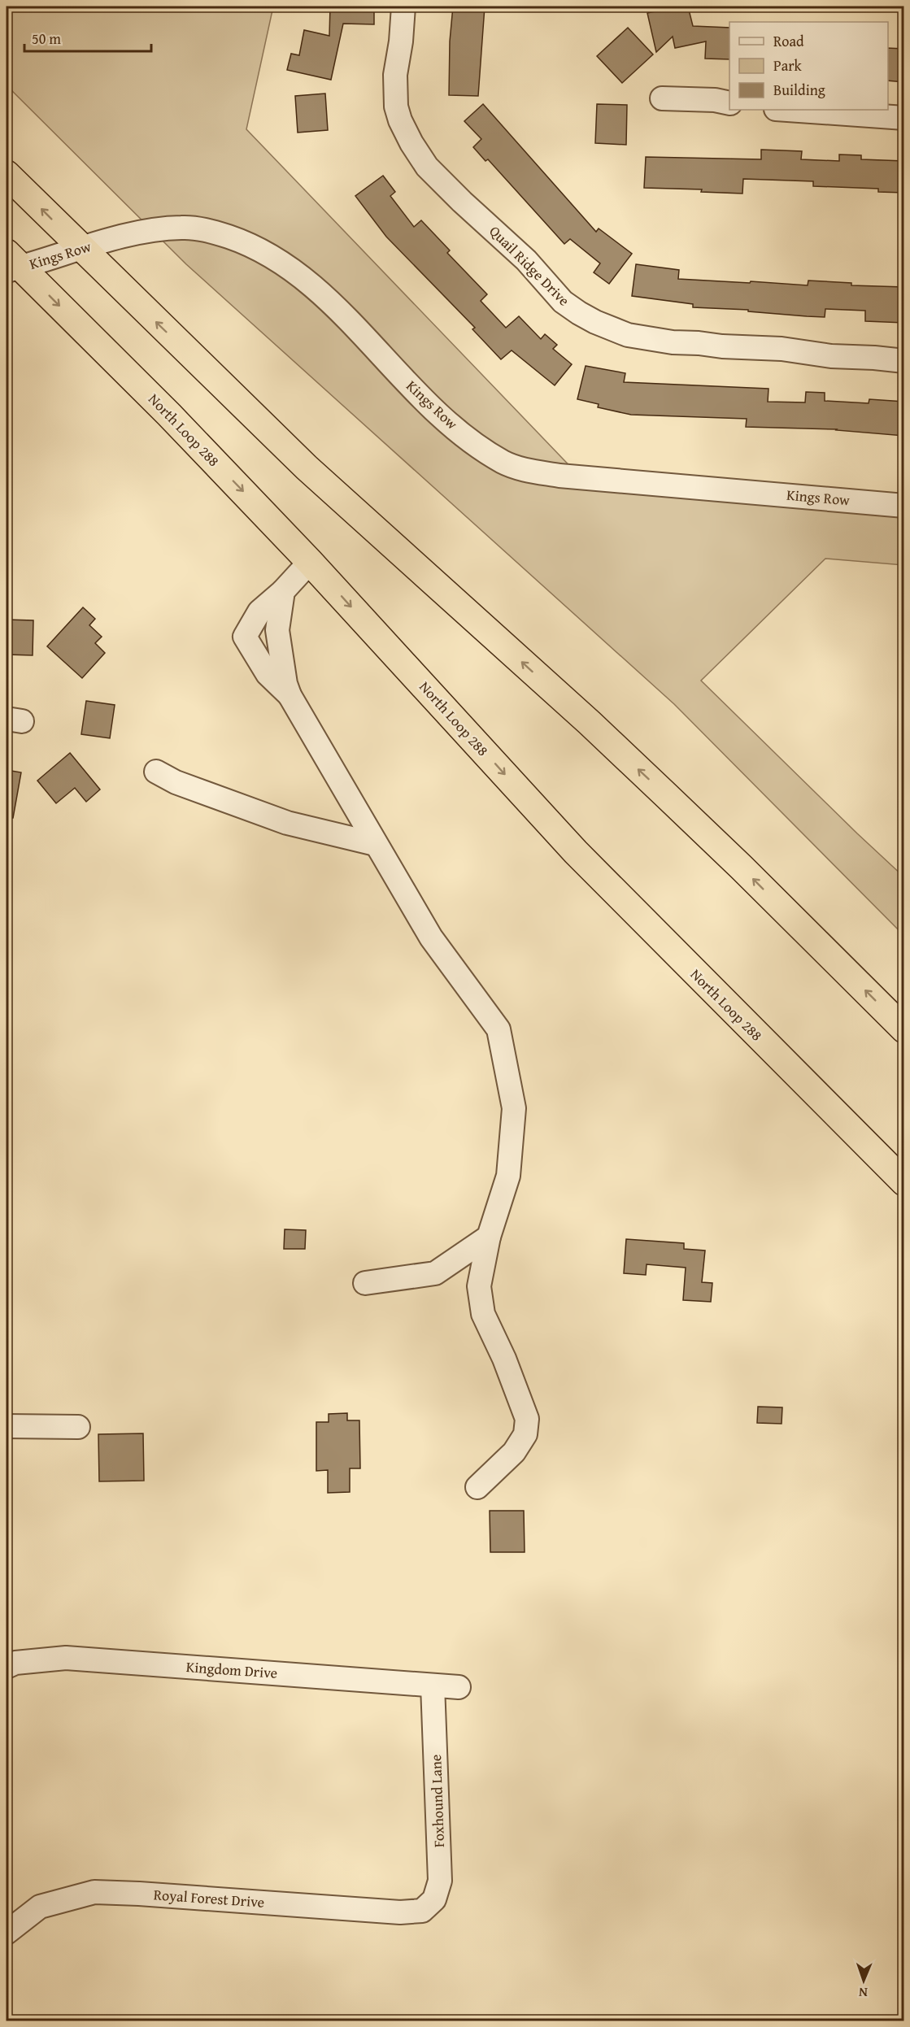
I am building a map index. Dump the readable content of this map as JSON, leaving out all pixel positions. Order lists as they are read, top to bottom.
{
  "streets": {
    "highway": ["North Loop 288"],
    "street": [
      "Kings Row",
      "Quail Ridge Drive",
      "Kingdom Drive",
      "Foxhound Lane",
      "Royal Forest Drive"
    ]
  },
  "crossings": [
    ["Kings Row", "North Loop 288"],
    ["Kingdom Drive", "Foxhound Lane"],
    ["Foxhound Lane", "Royal Forest Drive"]
  ],
  "legend": ["Road", "Park", "Building"],
  "scale_bar": "50 m",
  "north": "bottom"
}
